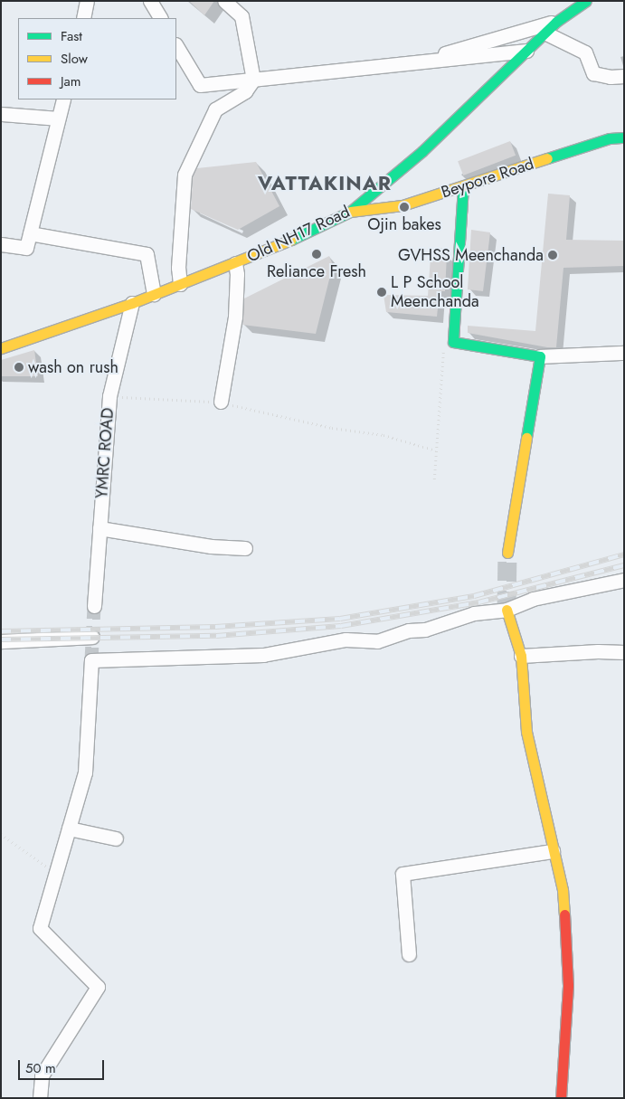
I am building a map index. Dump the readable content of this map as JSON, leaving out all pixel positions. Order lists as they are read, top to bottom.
{
  "streets": {
    "main road": ["Beypore Road", "Old NH17 Road"],
    "street": ["YMRC ROAD"]
  },
  "crossings": [
    ["Beypore Road", "Old NH17 Road"],
    ["Old NH17 Road", "YMRC ROAD"]
  ],
  "districts": ["VATTAKINAR"],
  "places": [
    "Ojin bakes",
    "Reliance Fresh",
    "GVHSS Meenchanda",
    "L P School Meenchanda",
    "wash on rush"
  ],
  "legend": ["Fast", "Slow", "Jam"],
  "scale_bar": "50 m"
}
